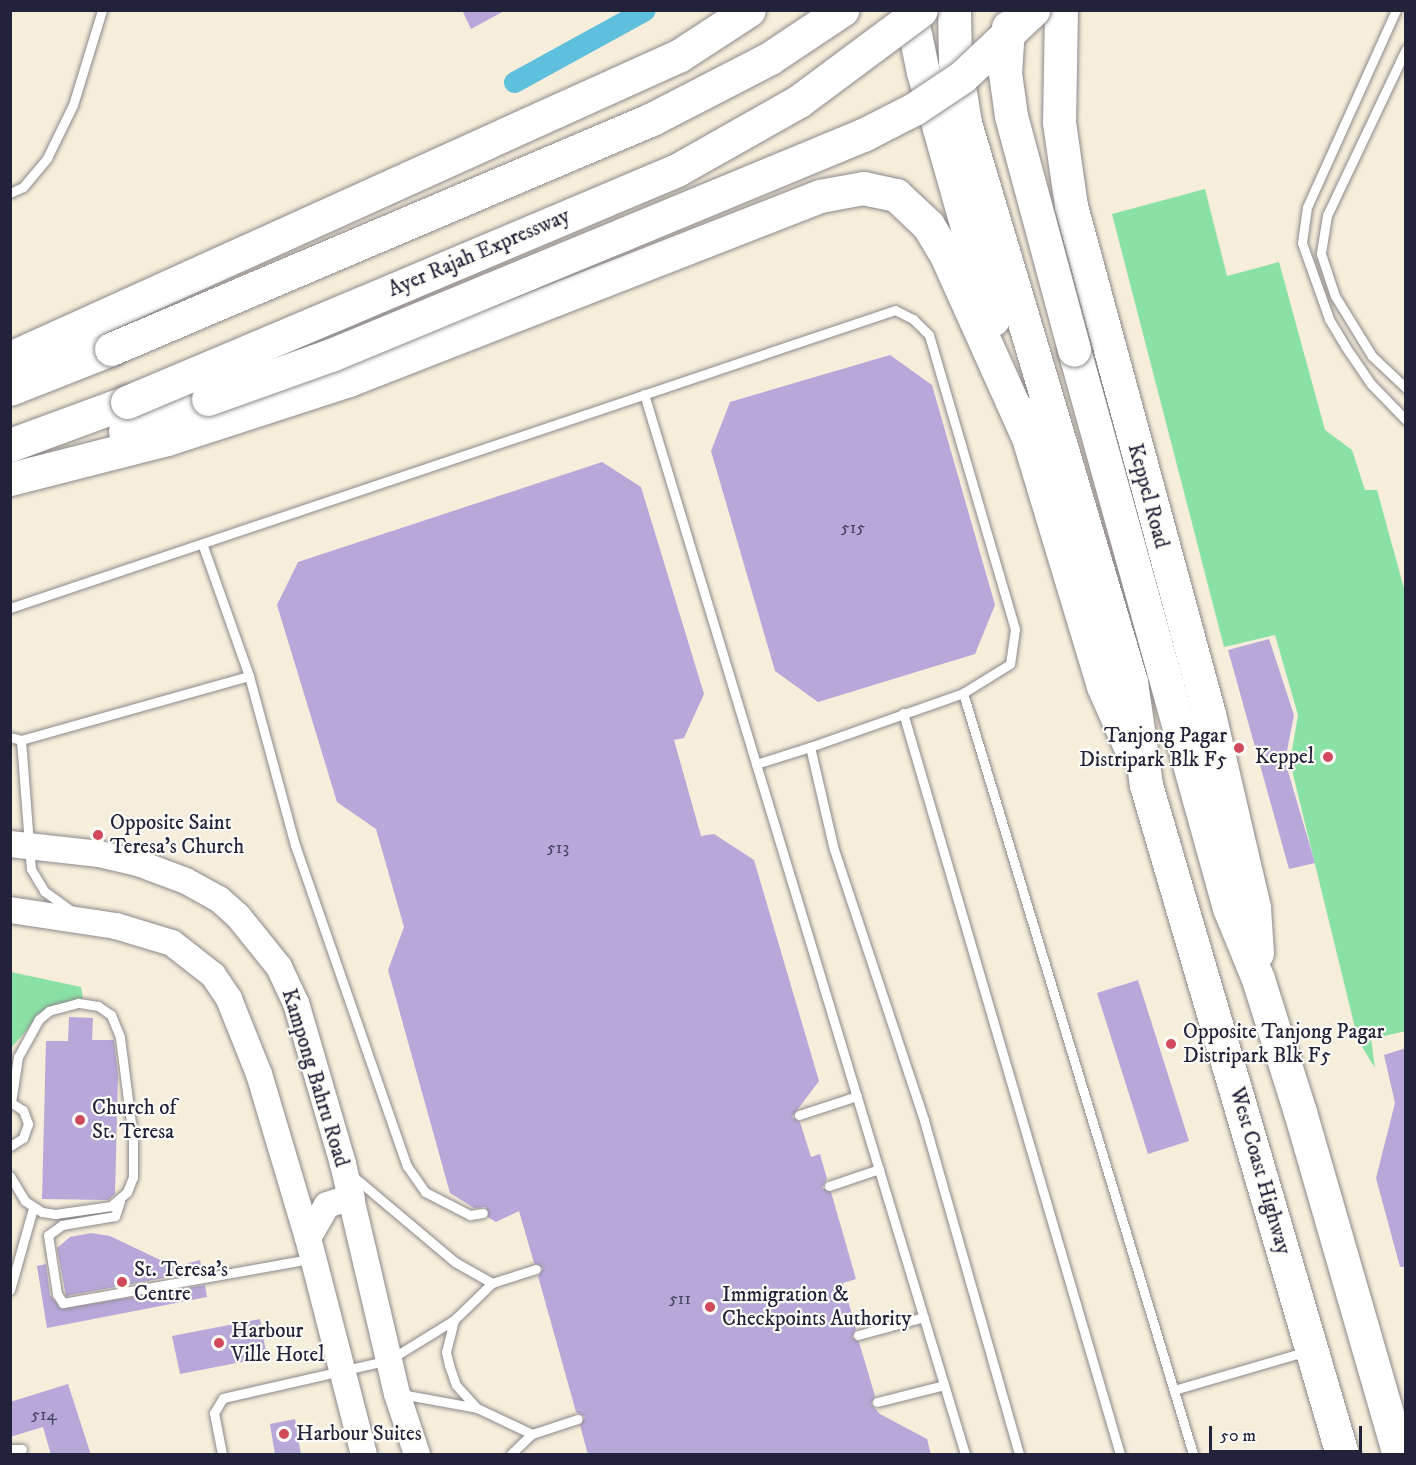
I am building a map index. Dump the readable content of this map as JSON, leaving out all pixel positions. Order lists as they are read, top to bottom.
{
  "streets": {
    "highway": ["Ayer Rajah Expressway", "Keppel Road", "West Coast Highway"],
    "main road": ["Kampong Bahru Road"]
  },
  "places": [
    "Tanjong Pagar Distripark Blk F5",
    "Keppel",
    "Opposite Saint Teresa's Church",
    "Opposite Tanjong Pagar Distripark Blk F5",
    "Church of St. Teresa",
    "St. Teresa's Centre",
    "Immigration & Checkpoints Authority",
    "Harbour Ville Hotel",
    "Harbour Suites"
  ],
  "house_numbers": [
    "515",
    "513",
    "511",
    "514"
  ],
  "scale_bar": "50 m"
}
